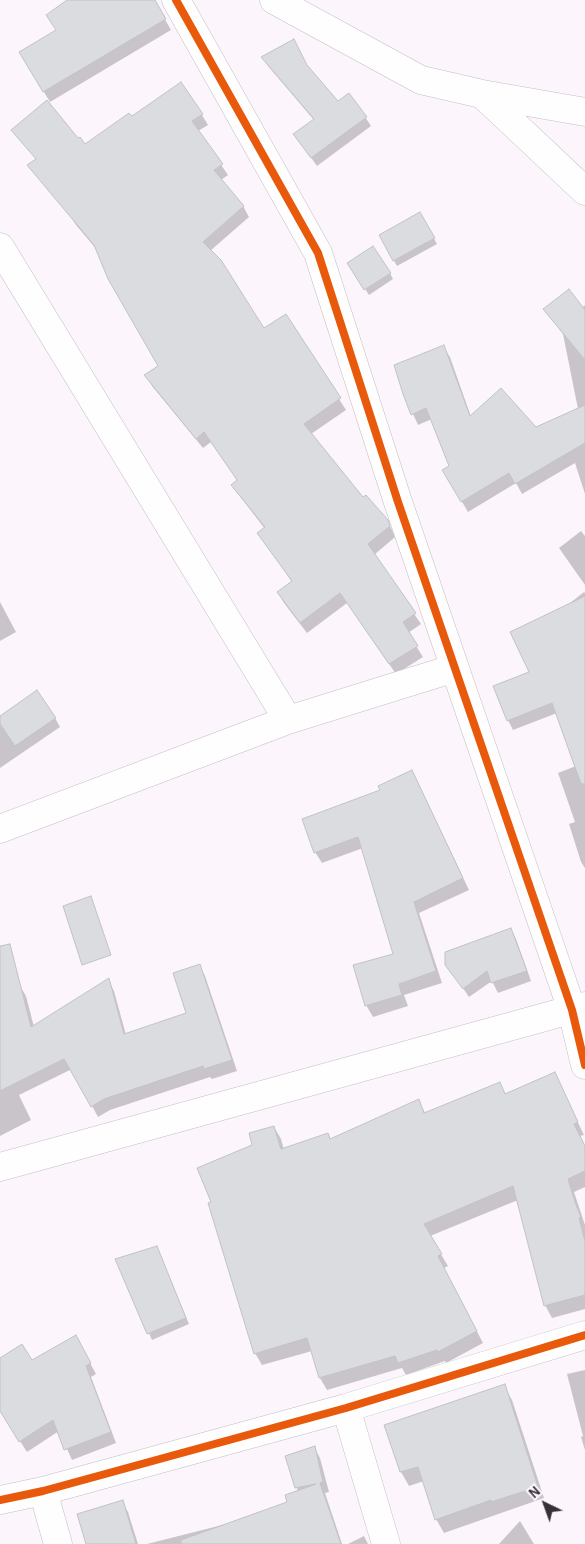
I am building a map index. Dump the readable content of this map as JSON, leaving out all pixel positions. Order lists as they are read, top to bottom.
{
  "north": "top left"
}
